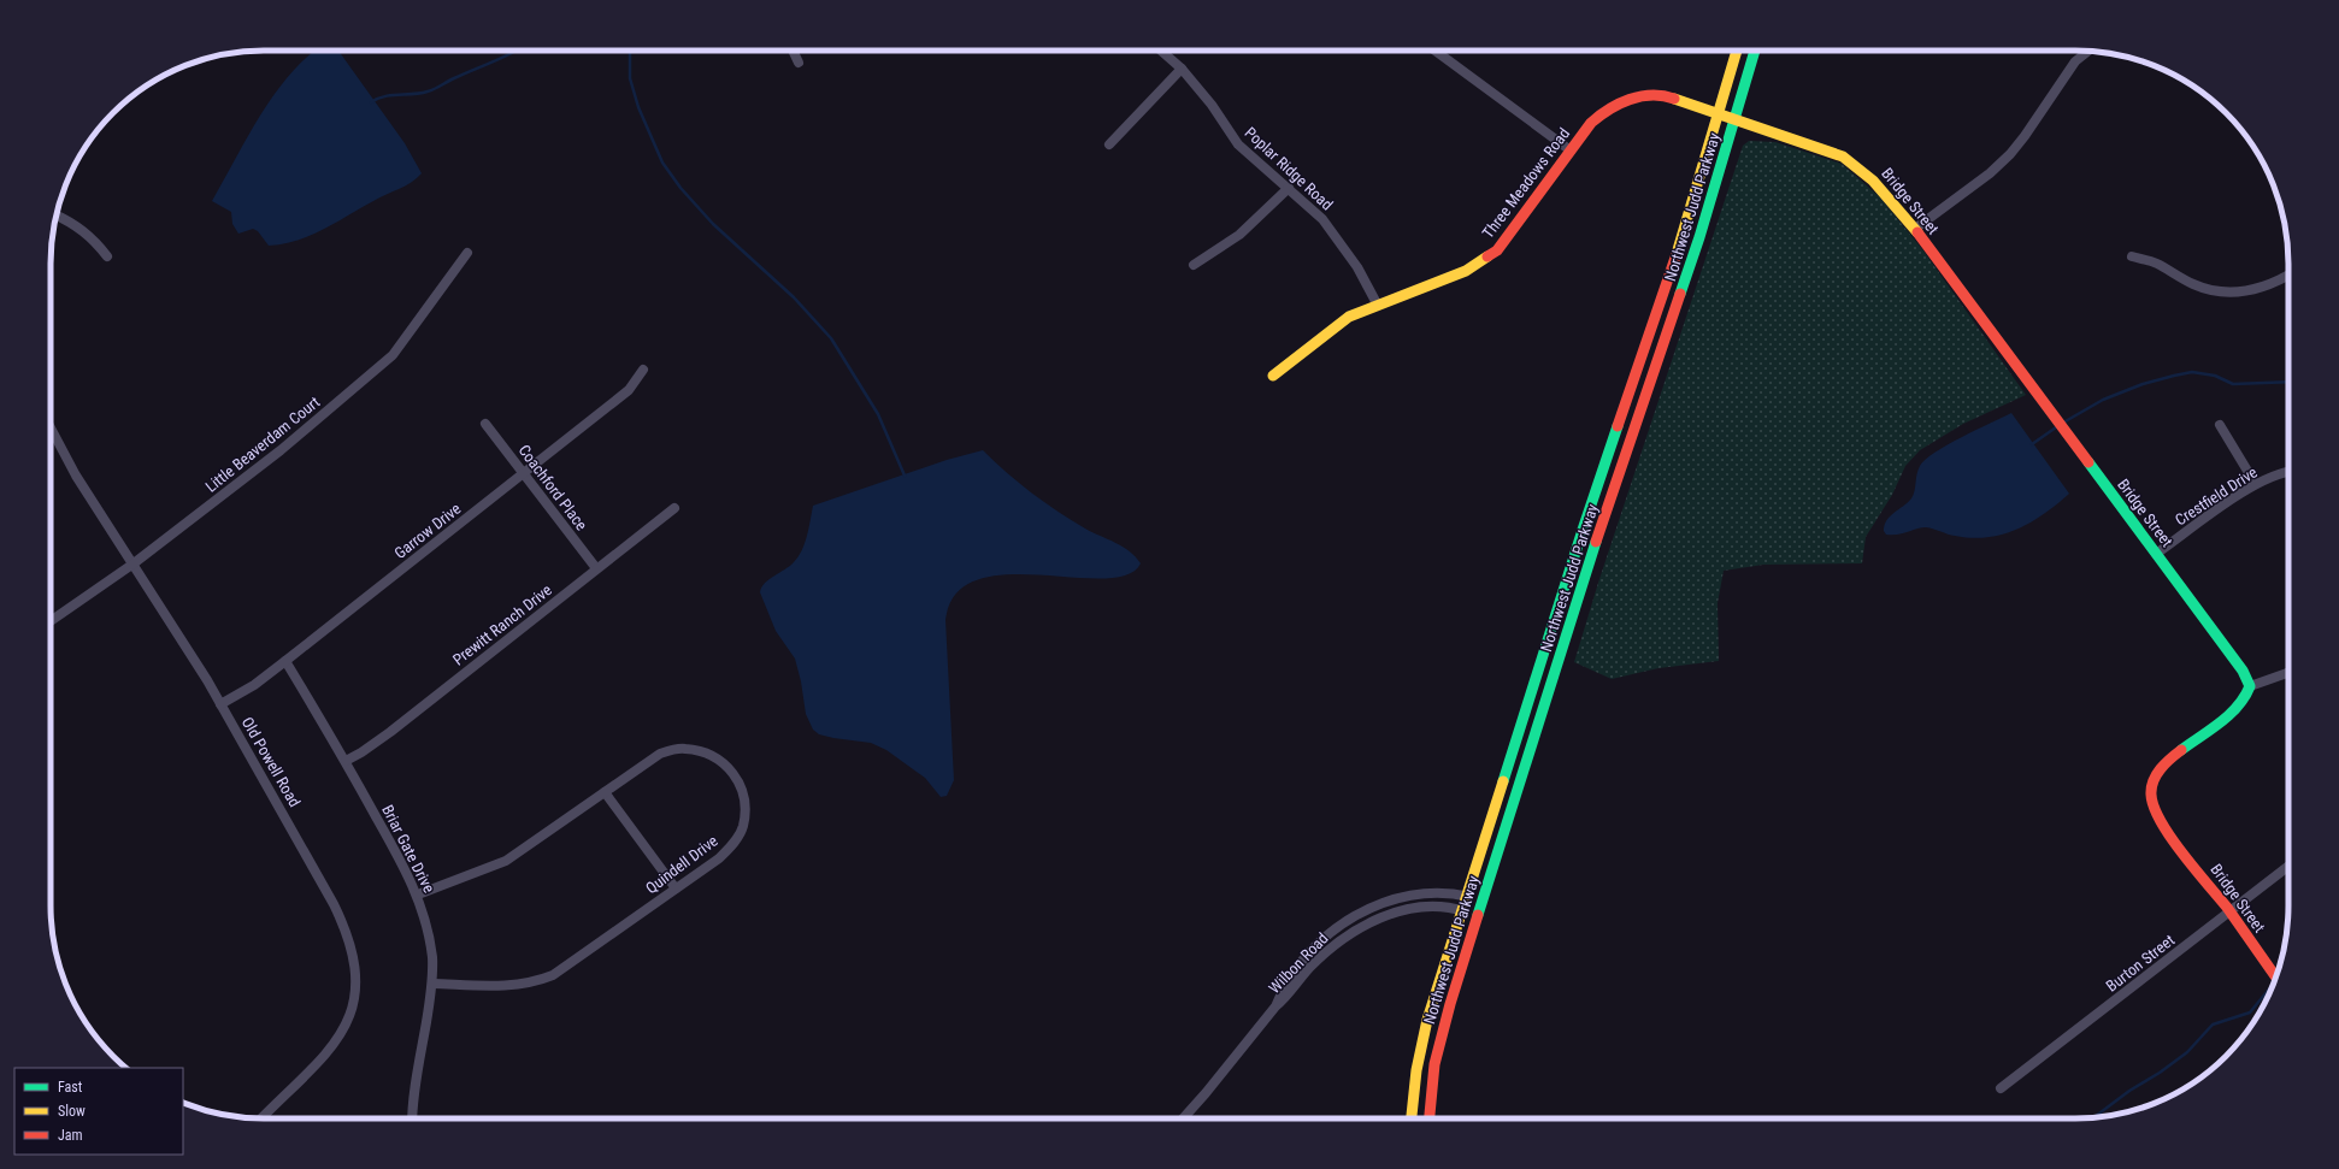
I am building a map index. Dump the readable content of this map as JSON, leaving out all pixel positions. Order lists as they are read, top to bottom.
{
  "streets": {
    "main road": ["Three Meadows Road", "Bridge Street", "Northwest Judd Parkway"],
    "street": [
      "Poplar Ridge Road",
      "Little Beaverdam Court",
      "Coachford Place",
      "Crestfield Drive",
      "Garrow Drive",
      "Prewitt Ranch Drive",
      "Old Powell Road",
      "Briar Gate Drive",
      "Quindell Drive",
      "Wilbon Road",
      "Burton Street"
    ]
  },
  "crossings": [
    ["Poplar Ridge Road", "Three Meadows Road"],
    ["Three Meadows Road", "Bridge Street"],
    ["Three Meadows Road", "Northwest Judd Parkway"],
    ["Bridge Street", "Northwest Judd Parkway"],
    ["Bridge Street", "Crestfield Drive"],
    ["Bridge Street", "Burton Street"],
    ["Northwest Judd Parkway", "Wilbon Road"],
    ["Little Beaverdam Court", "Old Powell Road"],
    ["Coachford Place", "Garrow Drive"],
    ["Coachford Place", "Prewitt Ranch Drive"],
    ["Garrow Drive", "Old Powell Road"],
    ["Garrow Drive", "Briar Gate Drive"],
    ["Prewitt Ranch Drive", "Briar Gate Drive"],
    ["Briar Gate Drive", "Quindell Drive"]
  ],
  "legend": ["Fast", "Slow", "Jam"]
}
